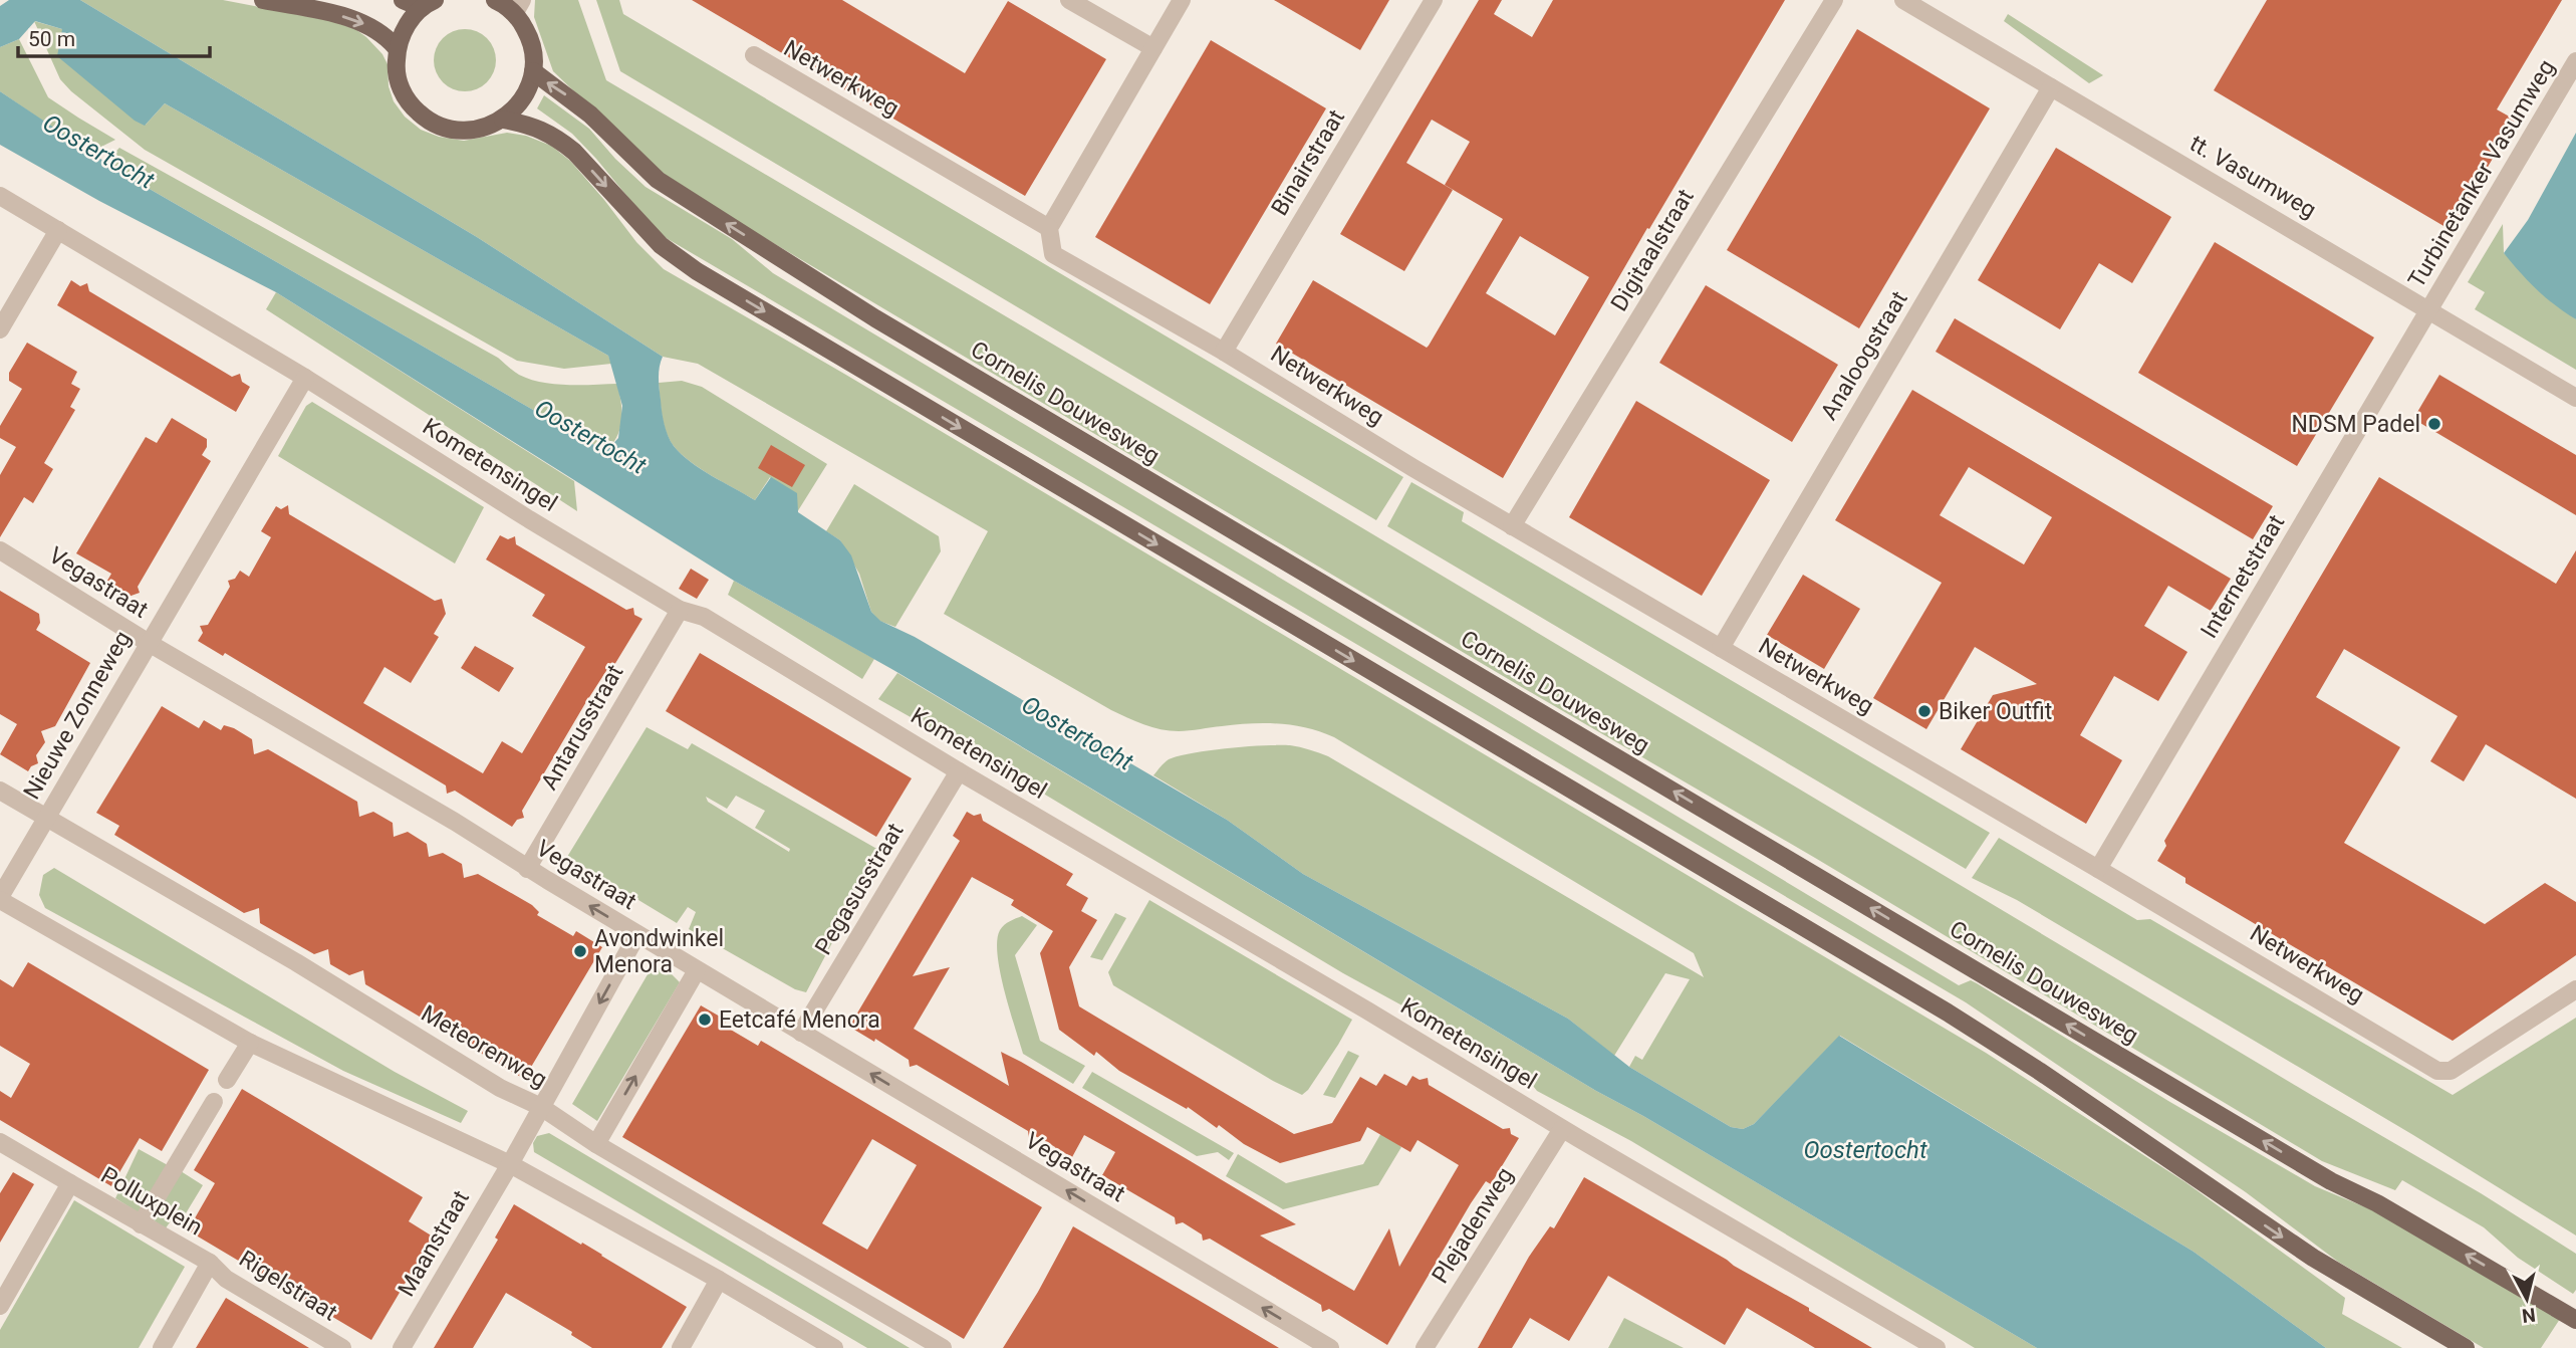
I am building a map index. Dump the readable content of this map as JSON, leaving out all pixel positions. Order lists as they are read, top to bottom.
{
  "streets": {
    "main road": ["Cornelis Douwesweg"],
    "street": [
      "Netwerkweg",
      "Binairstraat",
      "Turbinetanker Vasumweg",
      "tt. Vasumweg",
      "Digitaalstraat",
      "Analoogstraat",
      "Kometensingel",
      "Internetstraat",
      "Vegastraat",
      "Nieuwe Zonneweg",
      "Antarusstraat",
      "Pegasusstraat",
      "Meteorenweg",
      "Polluxplein",
      "Plejadenweg",
      "Maanstraat",
      "Rigelstraat"
    ]
  },
  "crossings": [
    ["Netwerkweg", "Binairstraat"],
    ["Netwerkweg", "Digitaalstraat"],
    ["Netwerkweg", "Analoogstraat"],
    ["Netwerkweg", "Internetstraat"],
    ["Turbinetanker Vasumweg", "tt. Vasumweg"],
    ["Turbinetanker Vasumweg", "Internetstraat"],
    ["tt. Vasumweg", "Analoogstraat"],
    ["tt. Vasumweg", "Internetstraat"],
    ["Kometensingel", "Nieuwe Zonneweg"],
    ["Kometensingel", "Antarusstraat"],
    ["Kometensingel", "Pegasusstraat"],
    ["Kometensingel", "Plejadenweg"],
    ["Vegastraat", "Nieuwe Zonneweg"],
    ["Vegastraat", "Antarusstraat"],
    ["Vegastraat", "Pegasusstraat"],
    ["Vegastraat", "Maanstraat"],
    ["Nieuwe Zonneweg", "Meteorenweg"],
    ["Meteorenweg", "Maanstraat"],
    ["Polluxplein", "Rigelstraat"]
  ],
  "one_way": ["Vegastraat"],
  "water": ["Oostertocht"],
  "places": [
    "NDSM Padel",
    "Biker Outfit",
    "Avondwinkel Menora",
    "Eetcafé Menora"
  ],
  "scale_bar": "50 m",
  "north": "bottom"
}
